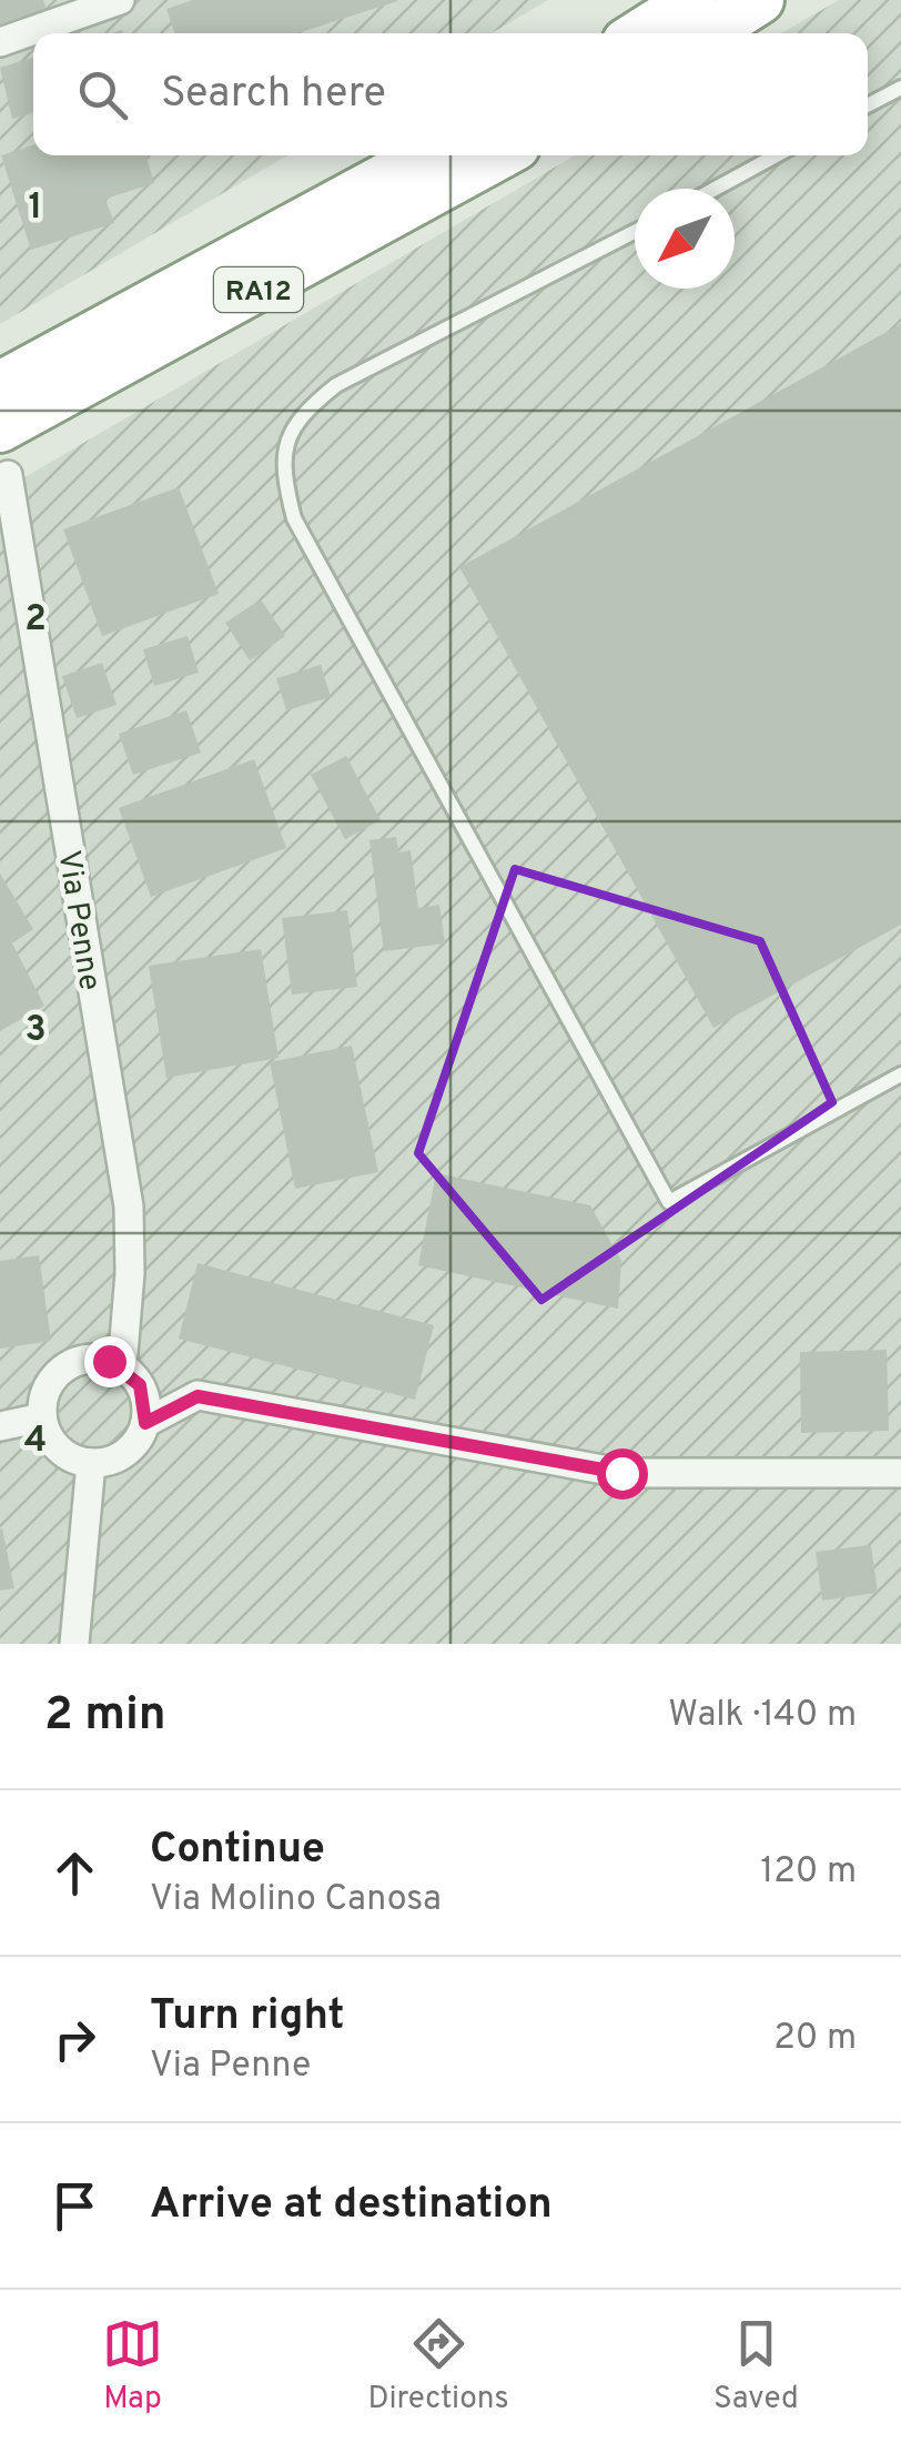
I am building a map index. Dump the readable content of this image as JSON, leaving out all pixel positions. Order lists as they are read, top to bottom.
{
  "streets": {
    "highway": ["RA12"],
    "street": ["Via Penne"]
  },
  "north": "bottom left",
  "page": {
    "search": "Search here",
    "heading": ["2 min", "Walk · 140 m"],
    "list": [
      ["Continue", "Via Molino Canosa", "120 m"],
      ["Turn right", "Via Penne", "20 m"],
      "Arrive at destination"
    ],
    "nav": ["Map", "Directions", "Saved"]
  },
  "grid": {
    "rows": [
      "1",
      "2",
      "3",
      "4"
    ]
  }
}
